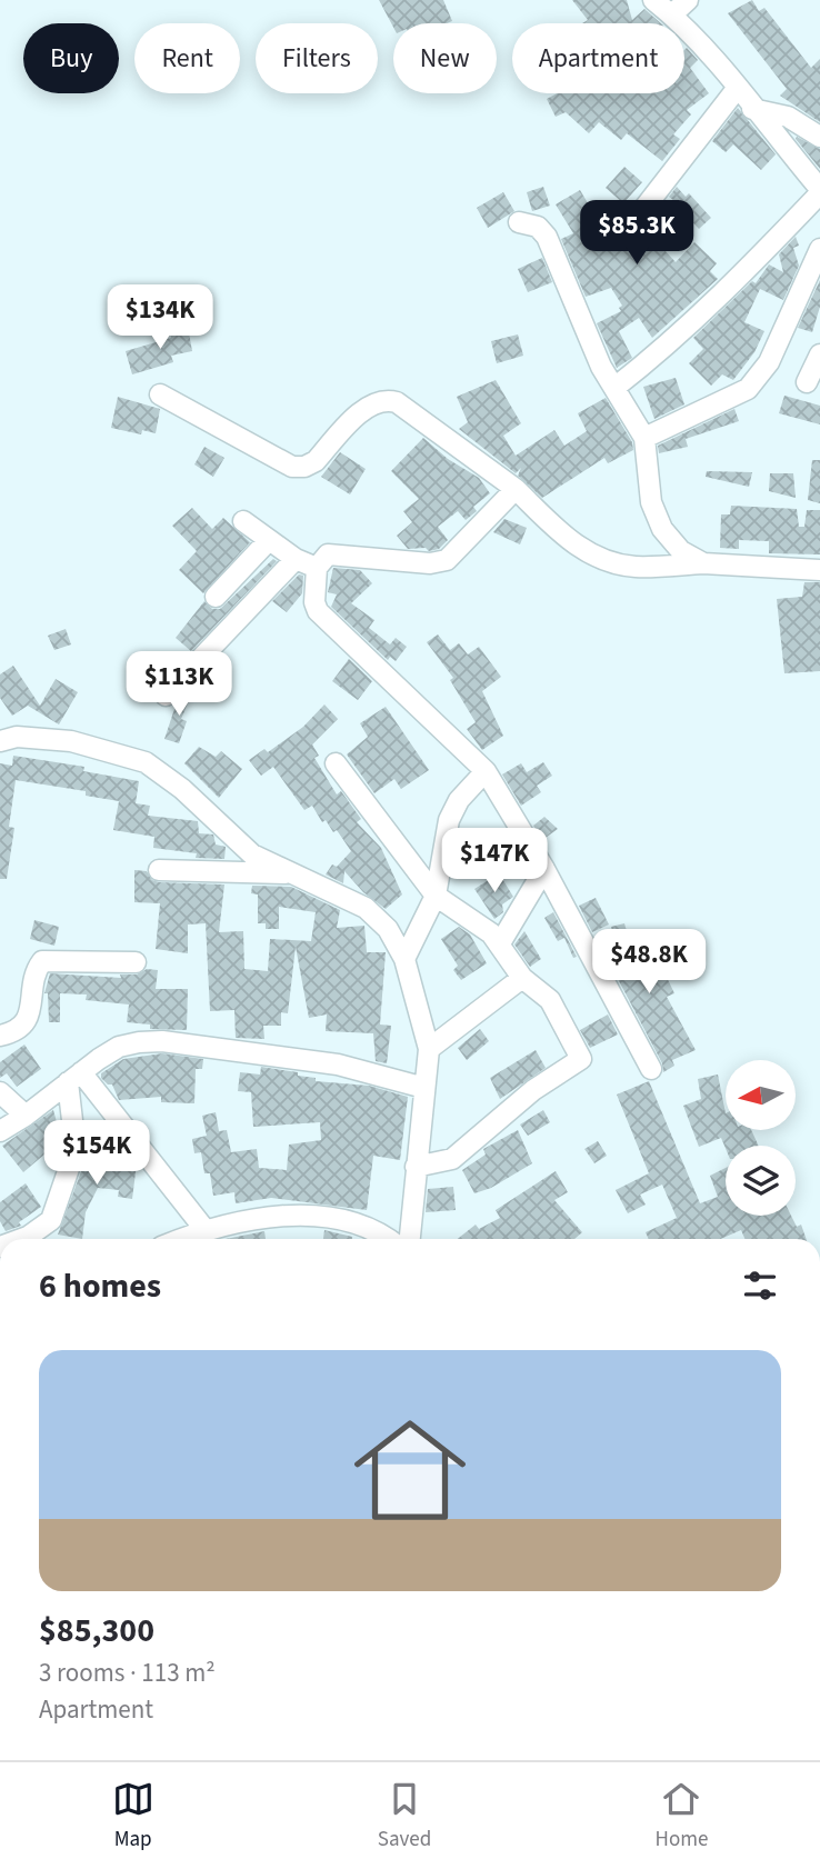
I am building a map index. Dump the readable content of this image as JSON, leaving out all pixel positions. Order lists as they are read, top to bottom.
{
  "north": "left",
  "page": {
    "chip": [
      "Buy",
      "Rent",
      "Filters",
      "New",
      "Apartment"
    ],
    "price": [
      "$85.3K",
      "$134K",
      "$113K",
      "$147K",
      "$48.8K",
      "$154K"
    ],
    "heading": "6 homes",
    "list": [
      {
        "name": "$85,300",
        "note": "3 rooms · 113 m² · Apartment"
      }
    ],
    "tabs": ["Map", "Saved", "Home"]
  }
}
